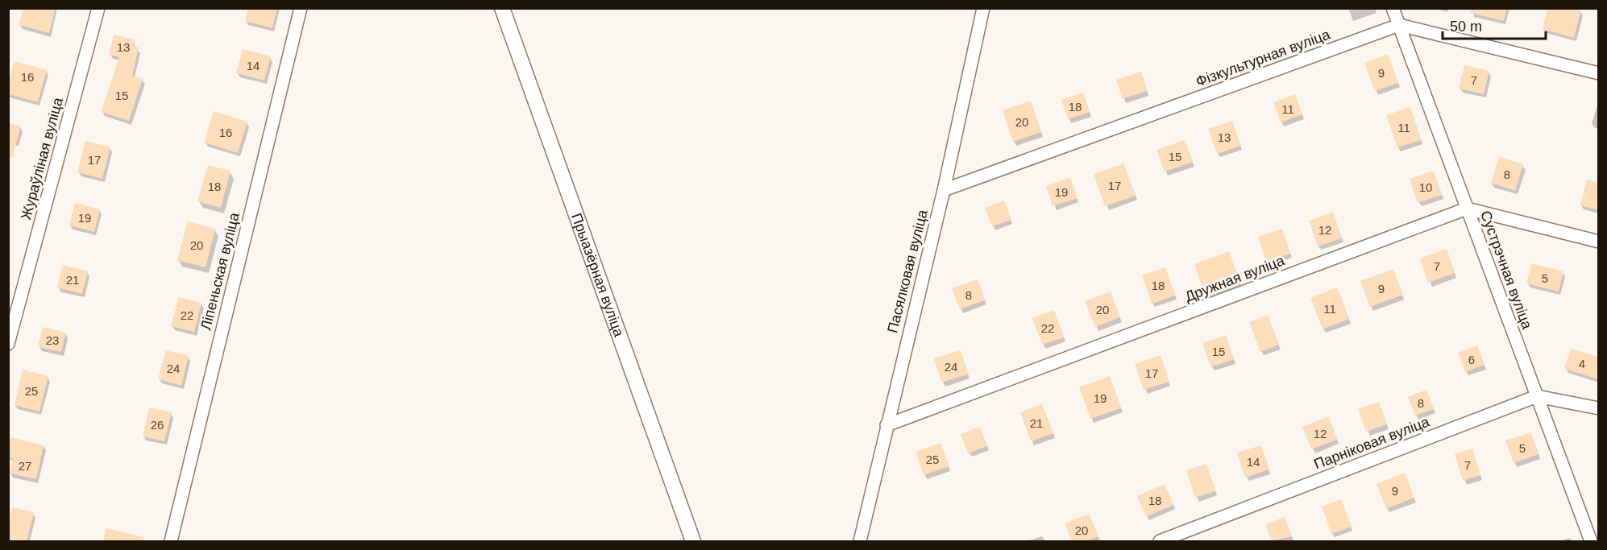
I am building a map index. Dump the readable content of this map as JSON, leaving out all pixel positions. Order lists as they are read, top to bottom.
{
  "streets": {
    "street": [
      "Фізкультурная вуліца",
      "Жураўліная вуліца",
      "Сустрэчная вуліца",
      "Ліпеньская вуліца",
      "Пасялковая вуліца",
      "Прыазёрная вуліца",
      "Дружная вуліца",
      "Парніковая вуліца"
    ]
  },
  "crossings": [
    ["Фізкультурная вуліца", "Сустрэчная вуліца"],
    ["Фізкультурная вуліца", "Пасялковая вуліца"],
    ["Сустрэчная вуліца", "Дружная вуліца"],
    ["Сустрэчная вуліца", "Парніковая вуліца"],
    ["Пасялковая вуліца", "Дружная вуліца"]
  ],
  "house_numbers": [
    "13",
    "14",
    "9",
    "16",
    "7",
    "15",
    "18",
    "11",
    "20",
    "11",
    "16",
    "13",
    "15",
    "17",
    "8",
    "17",
    "18",
    "10",
    "19",
    "19",
    "12",
    "20",
    "7",
    "5",
    "21",
    "18",
    "9",
    "8",
    "11",
    "20",
    "22",
    "22",
    "23",
    "15",
    "6",
    "4",
    "24",
    "24",
    "17",
    "25",
    "19",
    "8",
    "21",
    "26",
    "12",
    "5",
    "25",
    "14",
    "7",
    "27",
    "9",
    "18",
    "20"
  ],
  "scale_bar": "50 m"
}
